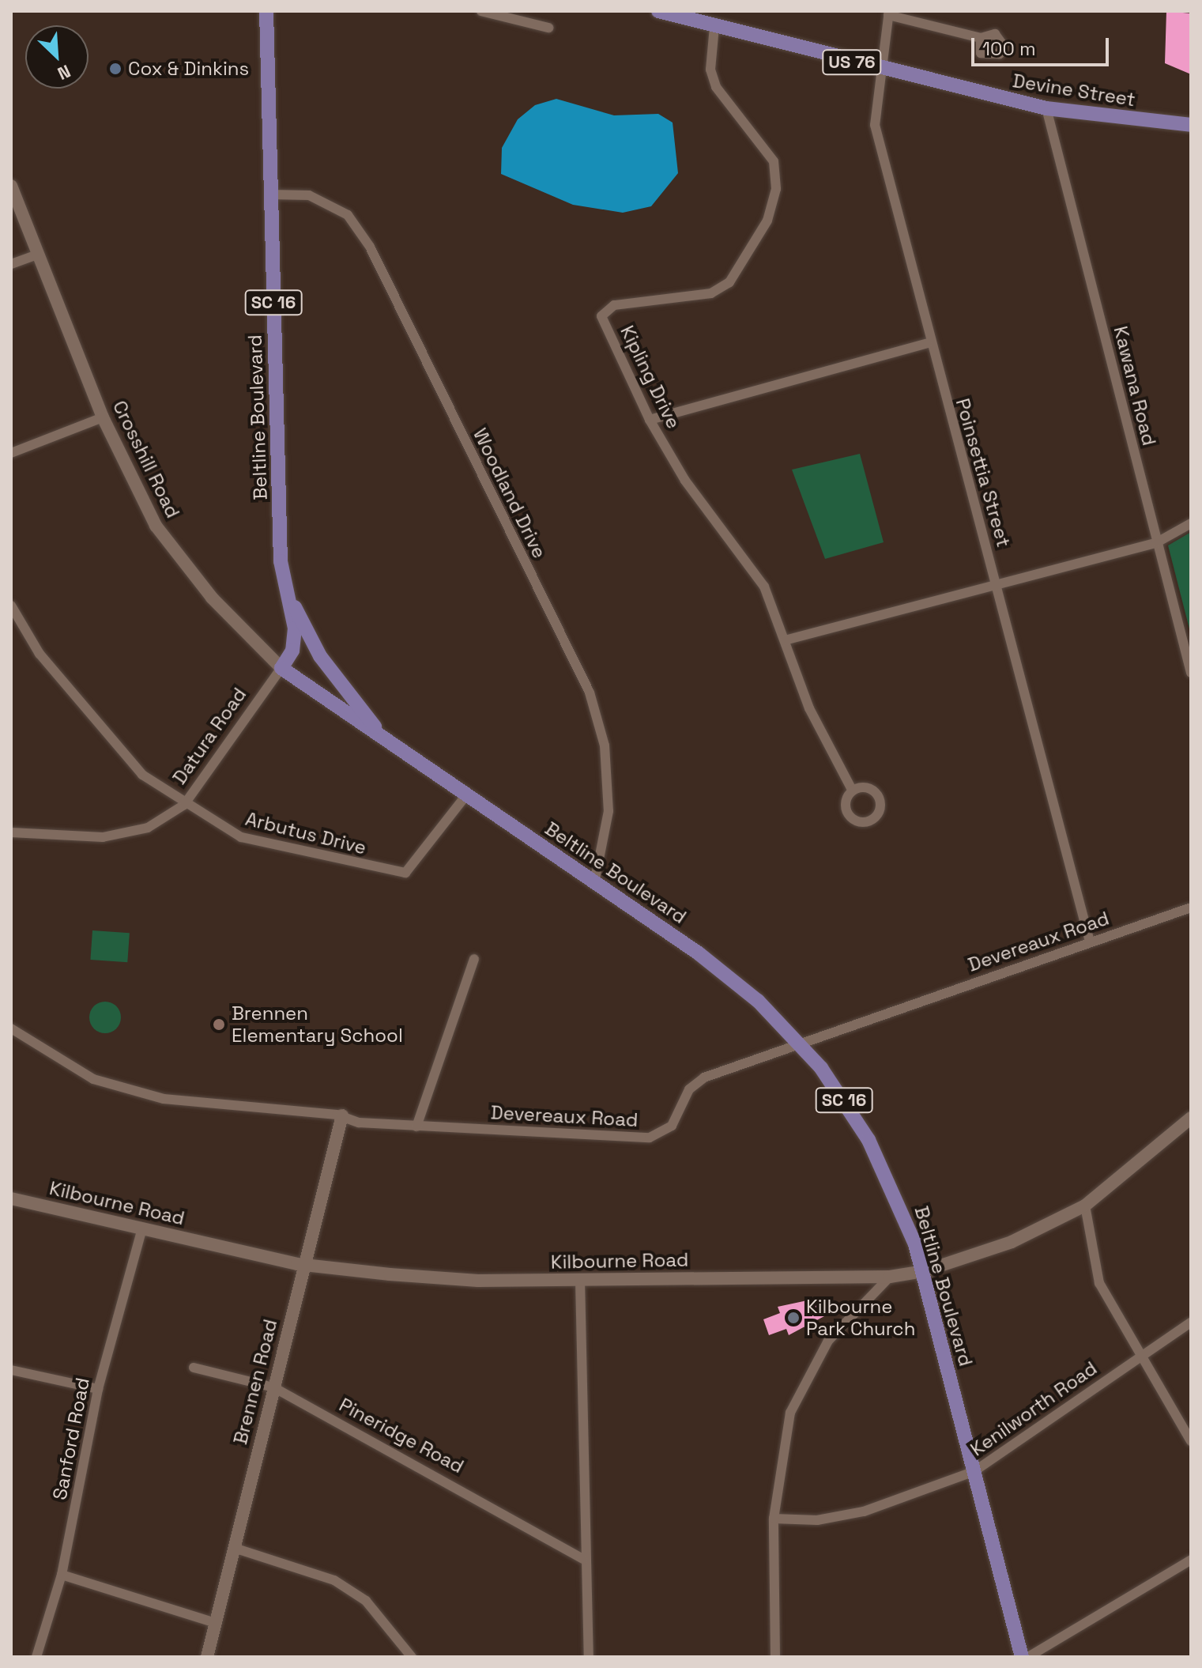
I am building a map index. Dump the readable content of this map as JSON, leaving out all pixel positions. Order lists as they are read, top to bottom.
{
  "streets": {
    "main road": [
      "US 76",
      "Devine Street",
      "SC 16",
      "Beltline Boulevard",
      "Crosshill Road",
      "Datura Road"
    ],
    "street": [
      "Kipling Drive",
      "Kawana Road",
      "Poinsettia Street",
      "Woodland Drive",
      "Arbutus Drive",
      "Devereaux Road",
      "Kilbourne Road",
      "Brennen Road",
      "Kenilworth Road",
      "Pineridge Road",
      "Sanford Road"
    ]
  },
  "crossings": [
    ["Devine Street", "Kipling Drive"],
    ["Devine Street", "Kawana Road"],
    ["Devine Street", "Poinsettia Street"],
    ["SC 16", "Beltline Boulevard"],
    ["SC 16", "Crosshill Road"],
    ["SC 16", "Datura Road"],
    ["Beltline Boulevard", "Crosshill Road"],
    ["Beltline Boulevard", "Woodland Drive"],
    ["Beltline Boulevard", "Datura Road"],
    ["Beltline Boulevard", "Arbutus Drive"],
    ["Beltline Boulevard", "Devereaux Road"],
    ["Beltline Boulevard", "Kilbourne Road"],
    ["Beltline Boulevard", "Kenilworth Road"],
    ["Crosshill Road", "Datura Road"],
    ["Poinsettia Street", "Devereaux Road"],
    ["Datura Road", "Arbutus Drive"],
    ["Devereaux Road", "Brennen Road"],
    ["Kilbourne Road", "Brennen Road"],
    ["Kilbourne Road", "Sanford Road"],
    ["Brennen Road", "Pineridge Road"]
  ],
  "places": ["Cox & Dinkins", "Brennen Elementary School", "Kilbourne Park Church"],
  "scale_bar": "100 m",
  "north": "bottom right"
}
